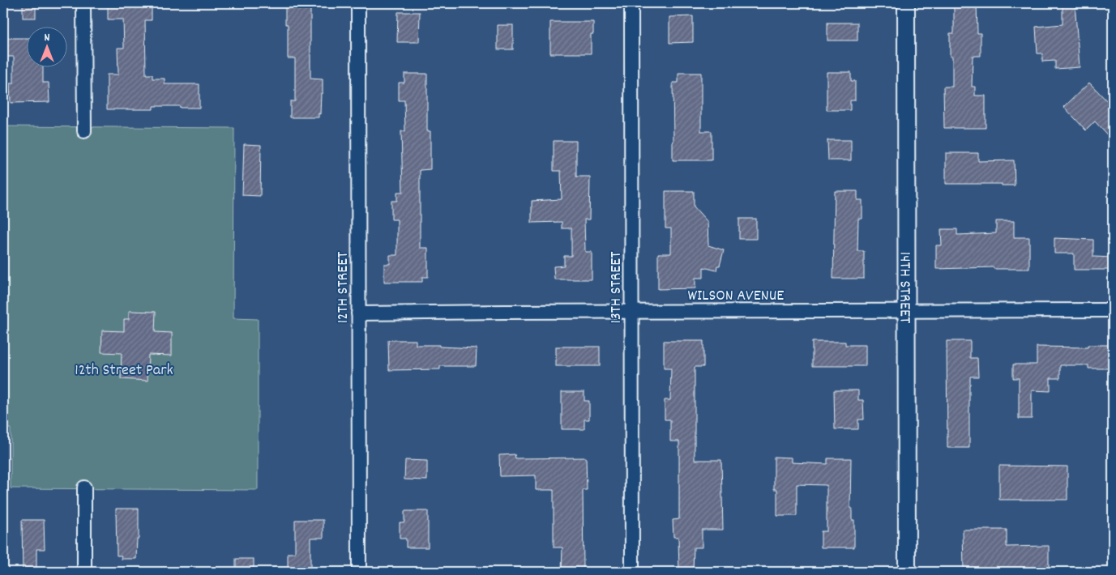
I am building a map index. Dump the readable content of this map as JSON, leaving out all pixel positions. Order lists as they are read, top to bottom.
{
  "streets": {
    "street": [
      "12TH STREET",
      "13TH STREET",
      "14TH STREET",
      "WILSON AVENUE"
    ]
  },
  "crossings": [
    ["12TH STREET", "WILSON AVENUE"],
    ["13TH STREET", "WILSON AVENUE"],
    ["14TH STREET", "WILSON AVENUE"]
  ],
  "parks": ["12th Street Park"],
  "north": "top"
}
